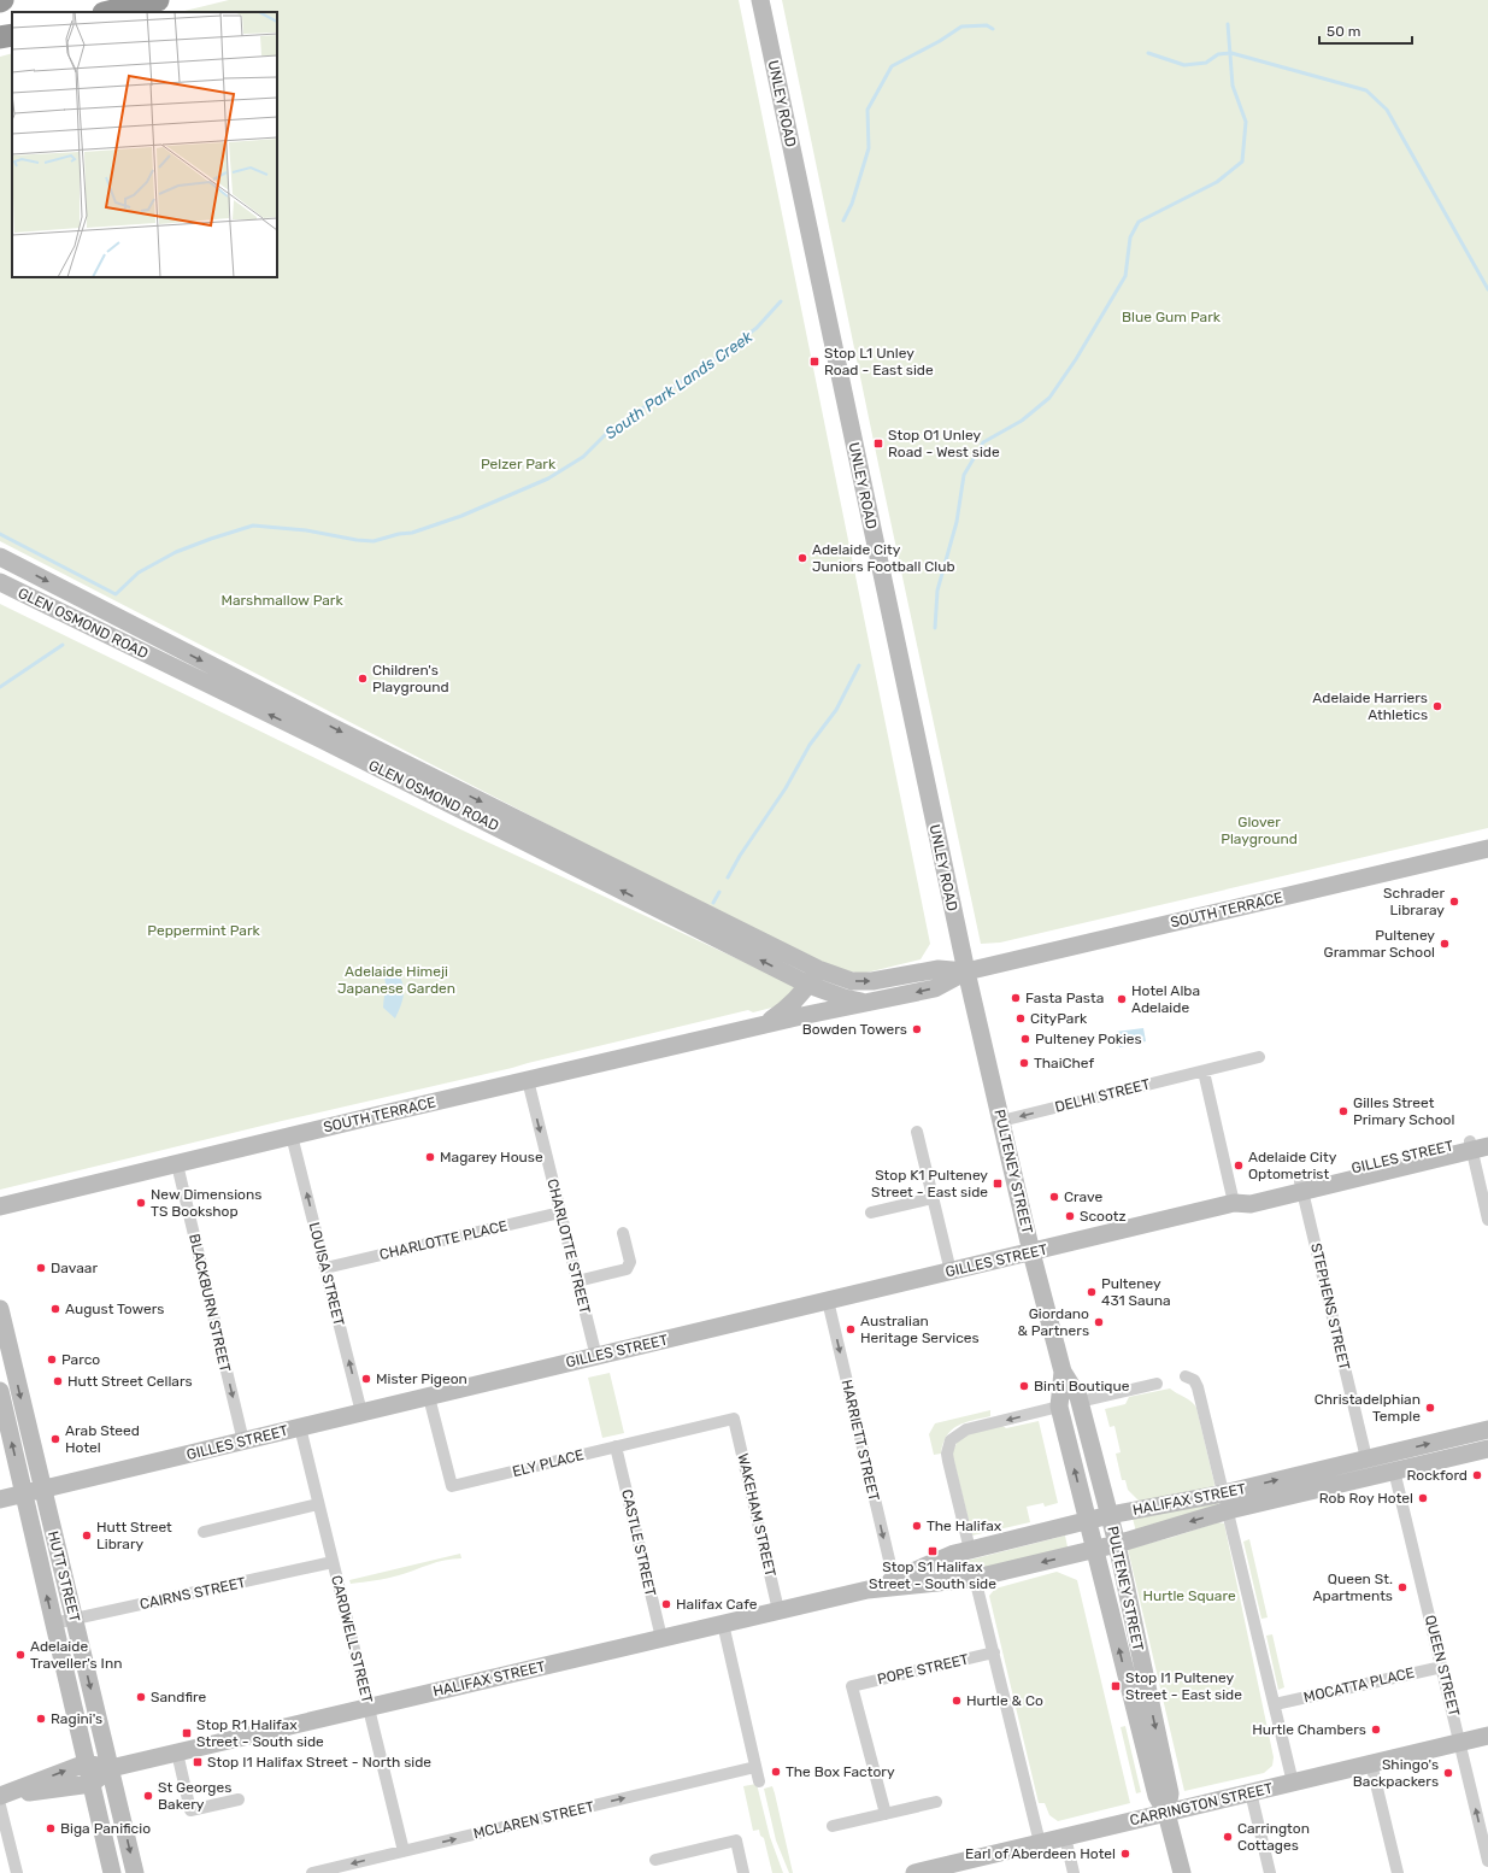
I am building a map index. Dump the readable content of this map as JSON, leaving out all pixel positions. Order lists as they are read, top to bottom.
{
  "streets": {
    "main road": [
      "UNLEY ROAD",
      "GLEN OSMOND ROAD",
      "SOUTH TERRACE",
      "GILLES STREET",
      "PULTENEY STREET",
      "HALIFAX STREET",
      "HUTT STREET",
      "CARRINGTON STREET"
    ],
    "street": [
      "DELHI STREET",
      "CHARLOTTE PLACE",
      "CHARLOTTE STREET",
      "LOUISA STREET",
      "BLACKBURN STREET",
      "STEPHENS STREET",
      "HARRIETT STREET",
      "ELY PLACE",
      "WAKEHAM STREET",
      "CASTLE STREET",
      "CAIRNS STREET",
      "CARDWELL STREET",
      "QUEEN STREET",
      "POPE STREET",
      "MOCATTA PLACE",
      "MCLAREN STREET"
    ]
  },
  "crossings": [
    ["UNLEY ROAD", "SOUTH TERRACE"],
    ["UNLEY ROAD", "PULTENEY STREET"],
    ["GLEN OSMOND ROAD", "SOUTH TERRACE"],
    ["SOUTH TERRACE", "PULTENEY STREET"],
    ["SOUTH TERRACE", "CHARLOTTE STREET"],
    ["SOUTH TERRACE", "LOUISA STREET"],
    ["SOUTH TERRACE", "BLACKBURN STREET"],
    ["DELHI STREET", "PULTENEY STREET"],
    ["GILLES STREET", "PULTENEY STREET"],
    ["GILLES STREET", "CHARLOTTE STREET"],
    ["GILLES STREET", "LOUISA STREET"],
    ["GILLES STREET", "BLACKBURN STREET"],
    ["GILLES STREET", "STEPHENS STREET"],
    ["GILLES STREET", "HARRIETT STREET"],
    ["GILLES STREET", "ELY PLACE"],
    ["GILLES STREET", "HUTT STREET"],
    ["GILLES STREET", "CARDWELL STREET"],
    ["PULTENEY STREET", "HALIFAX STREET"],
    ["PULTENEY STREET", "CARRINGTON STREET"],
    ["CHARLOTTE PLACE", "CHARLOTTE STREET"],
    ["CHARLOTTE PLACE", "LOUISA STREET"],
    ["STEPHENS STREET", "HALIFAX STREET"],
    ["HARRIETT STREET", "HALIFAX STREET"],
    ["ELY PLACE", "WAKEHAM STREET"],
    ["ELY PLACE", "CASTLE STREET"],
    ["HALIFAX STREET", "WAKEHAM STREET"],
    ["HALIFAX STREET", "CASTLE STREET"],
    ["HALIFAX STREET", "HUTT STREET"],
    ["HALIFAX STREET", "CARDWELL STREET"],
    ["HALIFAX STREET", "QUEEN STREET"],
    ["HUTT STREET", "CAIRNS STREET"],
    ["CAIRNS STREET", "CARDWELL STREET"],
    ["CARDWELL STREET", "MCLAREN STREET"],
    ["QUEEN STREET", "MOCATTA PLACE"],
    ["QUEEN STREET", "CARRINGTON STREET"]
  ],
  "one_way": [
    "DELHI STREET",
    "CHARLOTTE STREET",
    "LOUISA STREET",
    "BLACKBURN STREET",
    "HARRIETT STREET"
  ],
  "water": ["South Park Lands Creek"],
  "parks": [
    "Blue Gum Park",
    "Pelzer Park",
    "Marshmallow Park",
    "Glover Playground",
    "Peppermint Park",
    "Adelaide Himeji Japanese Garden",
    "Hurtle Square"
  ],
  "places": {
    "transit": [
      "Stop L1 Unley Road - East side",
      "Stop O1 Unley Road - West side",
      "Stop K1 Pulteney Street - East side",
      "Stop S1 Halifax Street - South side",
      "Stop I1 Pulteney Street - East side",
      "Stop R1 Halifax Street - South side",
      "Stop I1 Halifax Street - North side"
    ],
    "other": [
      "Adelaide City Juniors Football Club",
      "Children's Playground",
      "Adelaide Harriers Athletics",
      "Schrader Libraray",
      "Pulteney Grammar School",
      "Fasta Pasta",
      "Hotel Alba Adelaide",
      "CityPark",
      "Bowden Towers",
      "Pulteney Pokies",
      "ThaiChef",
      "Gilles Street Primary School",
      "Magarey House",
      "Adelaide City Optometrist",
      "Crave",
      "New Dimensions TS Bookshop",
      "Scootz",
      "Davaar",
      "Pulteney 431 Sauna",
      "August Towers",
      "Giordano & Partners",
      "Australian Heritage Services",
      "Parco",
      "Mister Pigeon",
      "Hutt Street Cellars",
      "Binti Boutique",
      "Christadelphian Temple",
      "Arab Steed Hotel",
      "Rockford",
      "Rob Roy Hotel",
      "The Halifax",
      "Hutt Street Library",
      "Queen St. Apartments",
      "Halifax Cafe",
      "Adelaide Traveller's Inn",
      "Sandfire",
      "Hurtle & Co",
      "Ragini's",
      "Hurtle Chambers",
      "The Box Factory",
      "Shingo's Backpackers",
      "St Georges Bakery",
      "Biga Panificio",
      "Carrington Cottages",
      "Earl of Aberdeen Hotel"
    ]
  },
  "scale_bar": "50 m"
}
